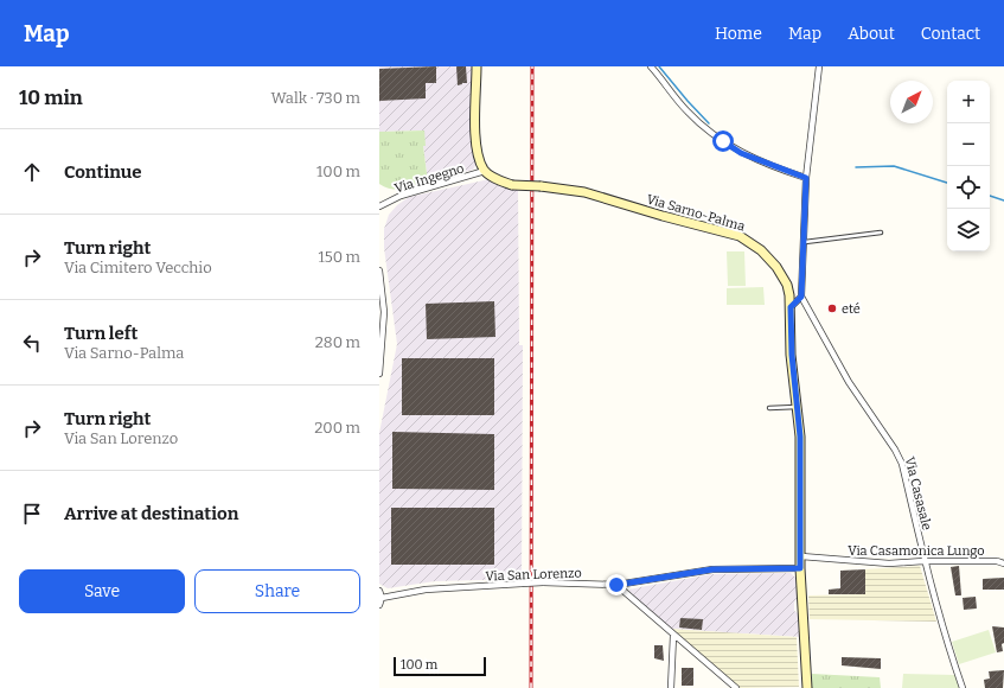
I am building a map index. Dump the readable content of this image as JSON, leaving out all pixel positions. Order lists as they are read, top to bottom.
{
  "streets": {
    "main road": ["Via Sarno-Palma"],
    "street": [
      "Via Ingegno",
      "Via Casasale",
      "Via Casamonica Lungo",
      "Via San Lorenzo"
    ]
  },
  "crossings": [
    ["Via Ingegno", "Via Sarno-Palma"],
    ["Via Sarno-Palma", "Via Casamonica Lungo"],
    ["Via Sarno-Palma", "Via San Lorenzo"],
    ["Via Casasale", "Via Casamonica Lungo"]
  ],
  "places": ["eté"],
  "scale_bar": "100 m",
  "north": "top right",
  "page": {
    "header": "Map",
    "nav": [
      "Home",
      "Map",
      "About",
      "Contact"
    ],
    "heading": ["10 min", "Walk · 730 m"],
    "map_buttons": ["+", "−"],
    "list": [
      ["Continue", "100 m"],
      ["Turn right", "Via Cimitero Vecchio", "150 m"],
      ["Turn left", "Via Sarno-Palma", "280 m"],
      ["Turn right", "Via San Lorenzo", "200 m"],
      "Arrive at destination"
    ],
    "buttons": ["Save", "Share"],
    "scale": "100 m"
  }
}
